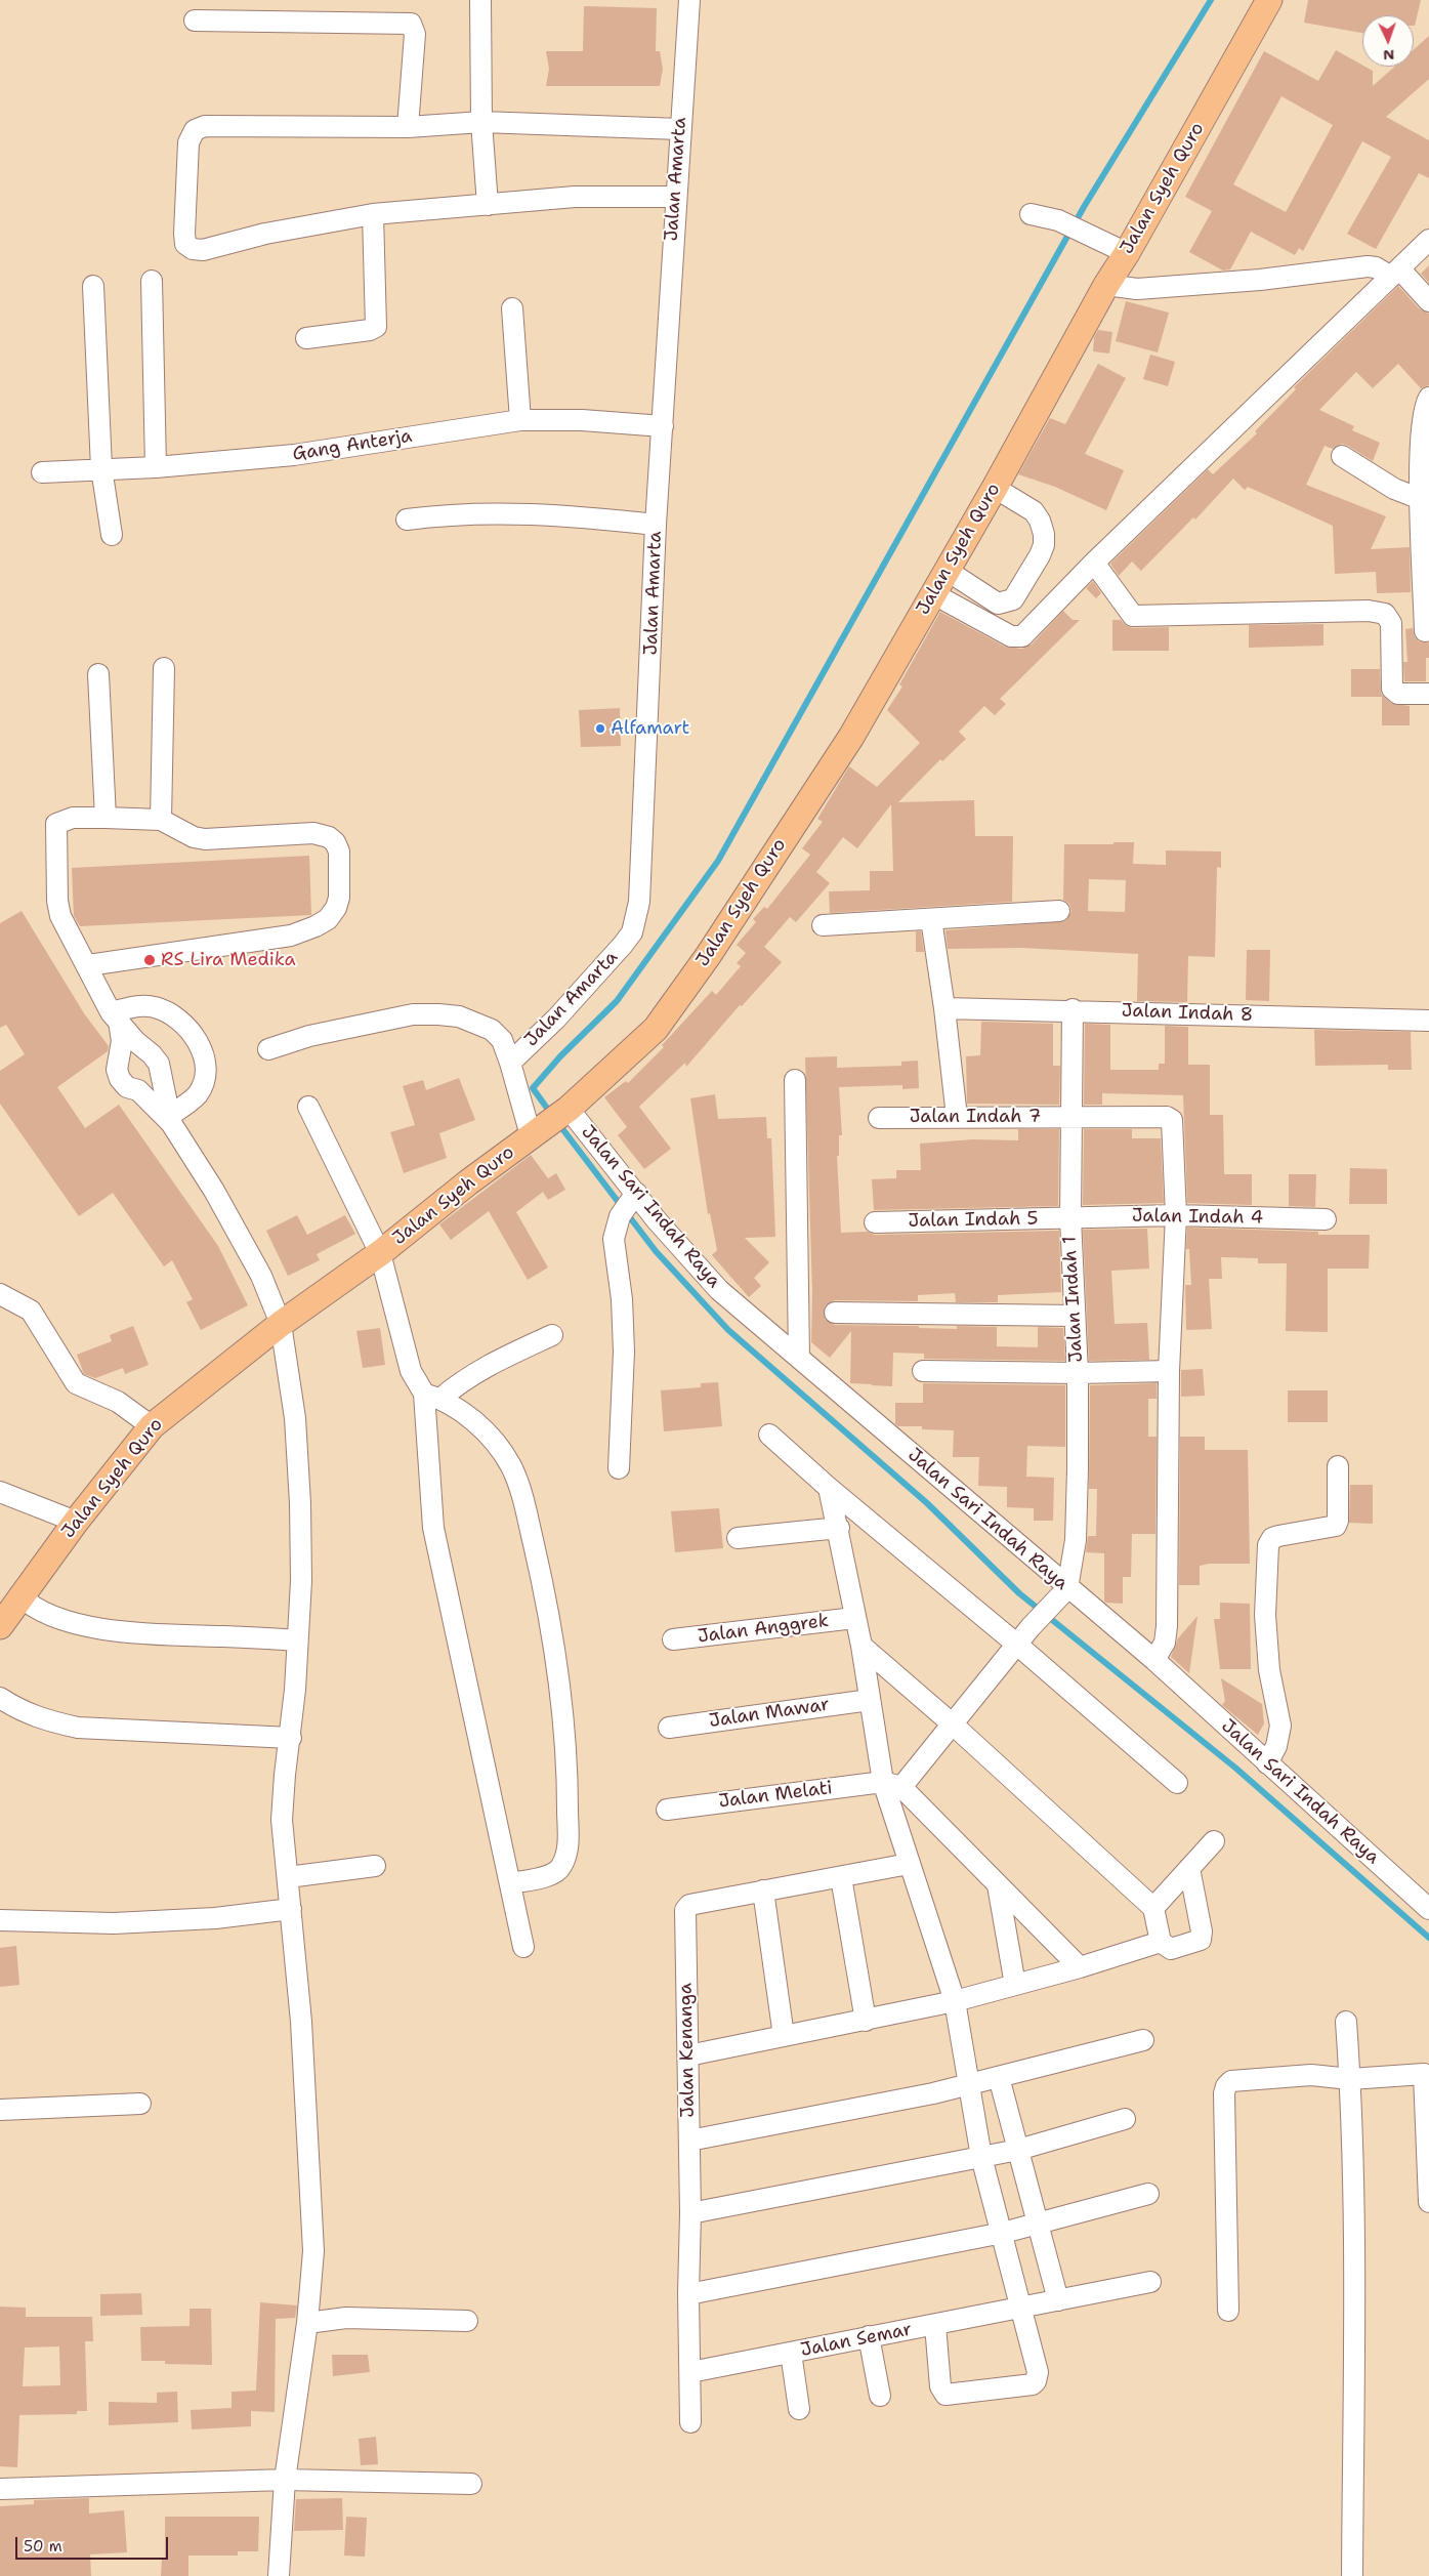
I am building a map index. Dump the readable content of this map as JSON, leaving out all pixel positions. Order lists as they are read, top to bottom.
{
  "streets": {
    "main road": ["Jalan Syeh Quro"],
    "street": [
      "Jalan Amarta",
      "Gang Anterja",
      "Jalan Indah 8",
      "Jalan Indah 7",
      "Jalan Sari Indah Raya",
      "Jalan Indah 4",
      "Jalan Indah 5",
      "Jalan Indah 1",
      "Jalan Anggrek",
      "Jalan Mawar",
      "Jalan Melati",
      "Jalan Kenanga",
      "Jalan Semar"
    ]
  },
  "crossings": [
    ["Jalan Amarta", "Jalan Syeh Quro"],
    ["Jalan Amarta", "Gang Anterja"],
    ["Jalan Syeh Quro", "Jalan Sari Indah Raya"],
    ["Jalan Indah 8", "Jalan Indah 1"],
    ["Jalan Indah 7", "Jalan Indah 4"],
    ["Jalan Indah 7", "Jalan Indah 1"],
    ["Jalan Sari Indah Raya", "Jalan Indah 1"],
    ["Jalan Indah 4", "Jalan Indah 5"],
    ["Jalan Indah 4", "Jalan Indah 1"],
    ["Jalan Indah 5", "Jalan Indah 1"],
    ["Jalan Kenanga", "Jalan Semar"]
  ],
  "places": ["Alfamart", "RS Lira Medika"],
  "scale_bar": "50 m",
  "north": "bottom"
}
